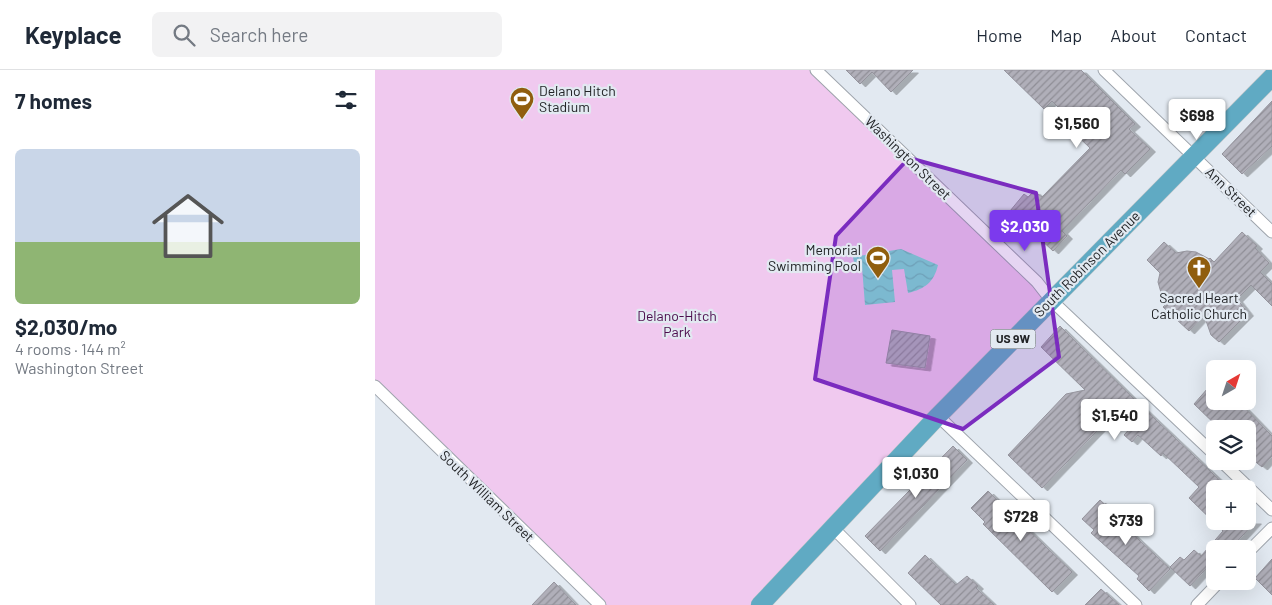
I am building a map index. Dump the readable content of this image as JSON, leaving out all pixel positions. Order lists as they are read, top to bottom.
{
  "streets": {
    "highway": ["South Robinson Avenue", "US 9W"],
    "street": ["Washington Street", "Ann Street", "South William Street"]
  },
  "crossings": [
    ["Washington Street", "South Robinson Avenue"],
    ["Ann Street", "South Robinson Avenue"]
  ],
  "parks": ["Delano-Hitch Park"],
  "places": {
    "sports": ["Delano Hitch Stadium", "Memorial Swimming Pool"],
    "church": ["Sacred Heart Catholic Church"]
  },
  "north": "top right",
  "page": {
    "header": "Keyplace",
    "search": "Search here",
    "nav": [
      "Home",
      "Map",
      "About",
      "Contact"
    ],
    "heading": "7 homes",
    "price": [
      "$698",
      "$1,560",
      "$2,030",
      "$1,540",
      "$1,030",
      "$728",
      "$739"
    ],
    "list": [
      {
        "name": "$2,030/mo",
        "note": "4 rooms · 144 m² · Washington Street"
      }
    ],
    "map_buttons": ["+", "−"]
  }
}
